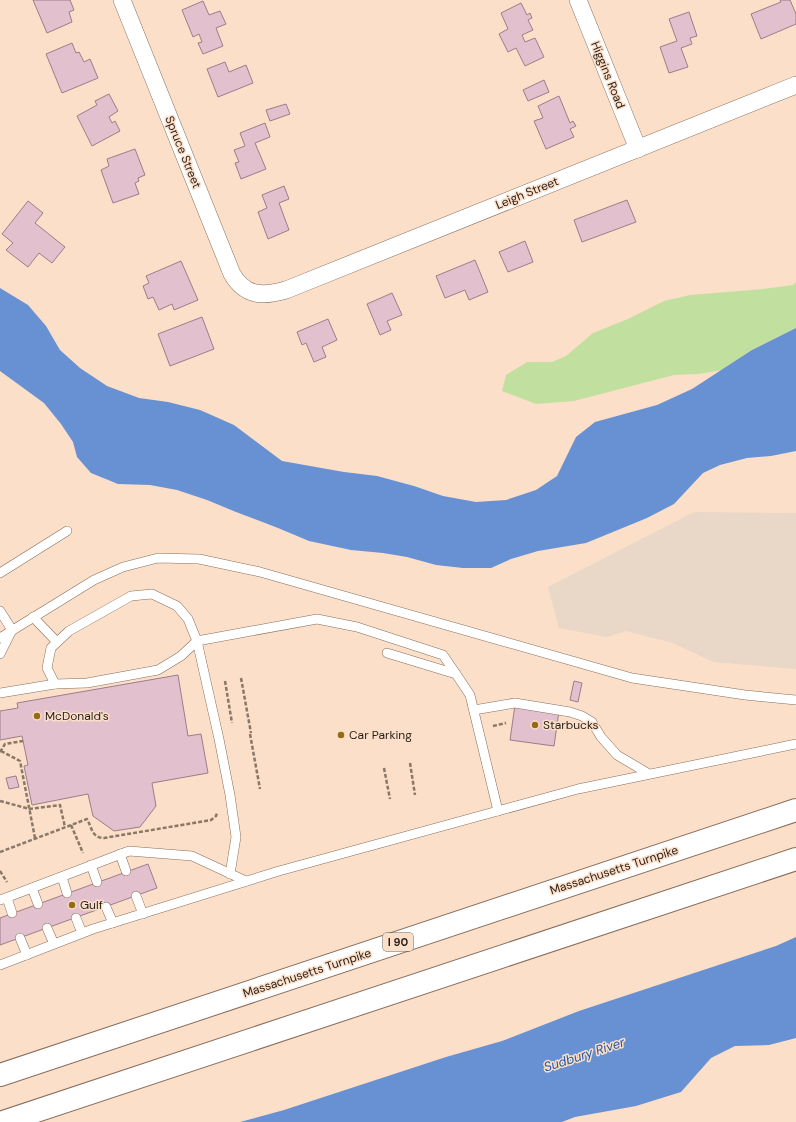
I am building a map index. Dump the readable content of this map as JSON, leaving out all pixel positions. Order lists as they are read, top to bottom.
{
  "streets": {
    "highway": ["Massachusetts Turnpike", "I 90"],
    "street": ["Higgins Road", "Spruce Street", "Leigh Street"]
  },
  "crossings": [
    ["Higgins Road", "Leigh Street"],
    ["Spruce Street", "Leigh Street"]
  ],
  "water": ["Sudbury River"],
  "places": [
    "McDonald's",
    "Starbucks",
    "Car Parking",
    "Gulf"
  ]
}
